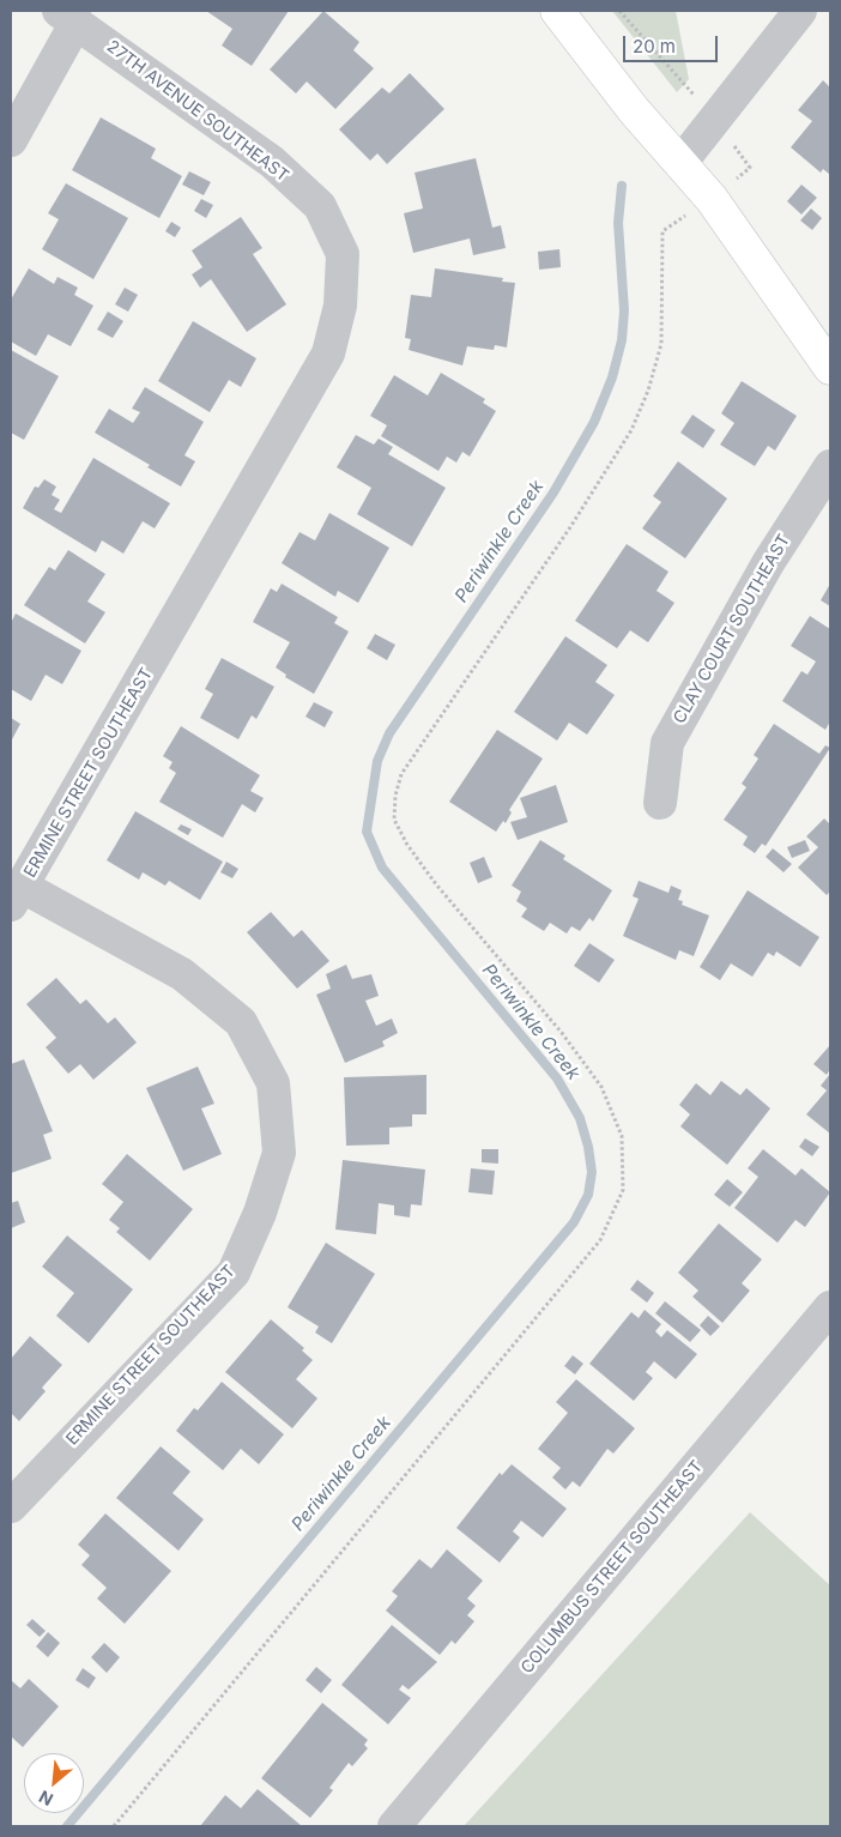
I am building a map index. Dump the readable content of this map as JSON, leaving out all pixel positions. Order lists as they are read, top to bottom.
{
  "streets": {
    "street": [
      "27TH AVENUE SOUTHEAST",
      "CLAY COURT SOUTHEAST",
      "ERMINE STREET SOUTHEAST",
      "COLUMBUS STREET SOUTHEAST"
    ]
  },
  "crossings": [
    ["27TH AVENUE SOUTHEAST", "ERMINE STREET SOUTHEAST"]
  ],
  "water": ["Periwinkle Creek"],
  "scale_bar": "20 m",
  "north": "bottom left"
}
